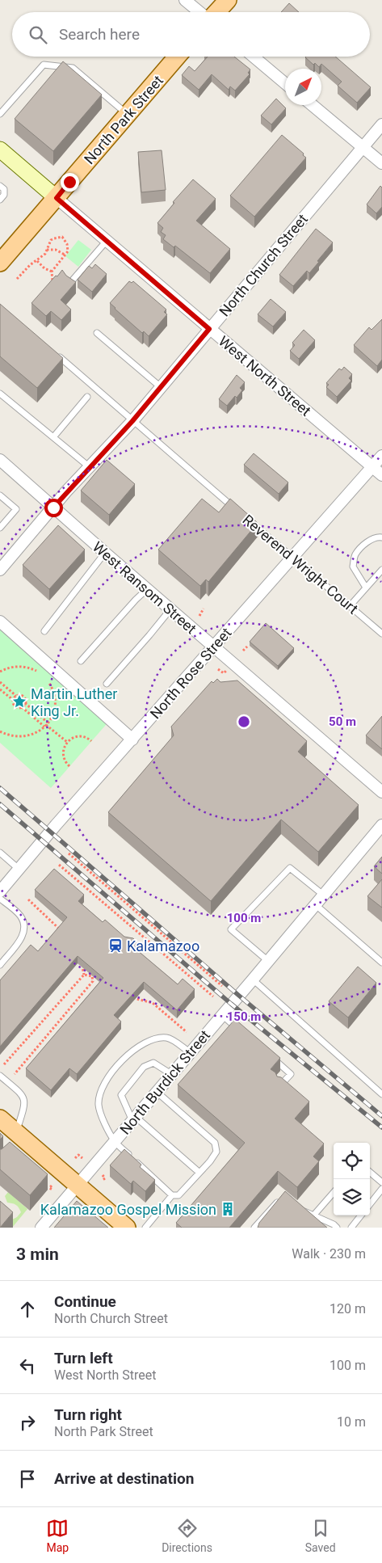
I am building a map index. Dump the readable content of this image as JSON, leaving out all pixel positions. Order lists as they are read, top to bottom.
{
  "streets": {
    "main road": ["North Park Street"],
    "street": [
      "North Church Street",
      "West North Street",
      "West Ransom Street",
      "North Rose Street",
      "North Burdick Street"
    ],
    "lane": ["Reverend Wright Court"]
  },
  "crossings": [
    ["North Park Street", "West North Street"],
    ["North Church Street", "West North Street"],
    ["North Church Street", "Reverend Wright Court"],
    ["North Church Street", "West Ransom Street"],
    ["West North Street", "North Rose Street"],
    ["Reverend Wright Court", "North Rose Street"],
    ["West Ransom Street", "North Rose Street"]
  ],
  "places": {
    "place": ["Martin Luther King Jr."],
    "station": ["Kalamazoo"],
    "building": ["Kalamazoo Gospel Mission"]
  },
  "north": "top right",
  "page": {
    "search": "Search here",
    "heading": ["3 min", "Walk · 230 m"],
    "list": [
      ["Continue", "North Church Street", "120 m"],
      ["Turn left", "West North Street", "100 m"],
      ["Turn right", "North Park Street", "10 m"],
      "Arrive at destination"
    ],
    "nav": ["Map", "Directions", "Saved"]
  },
  "rings": ["50 m", "100 m", "150 m"]
}
